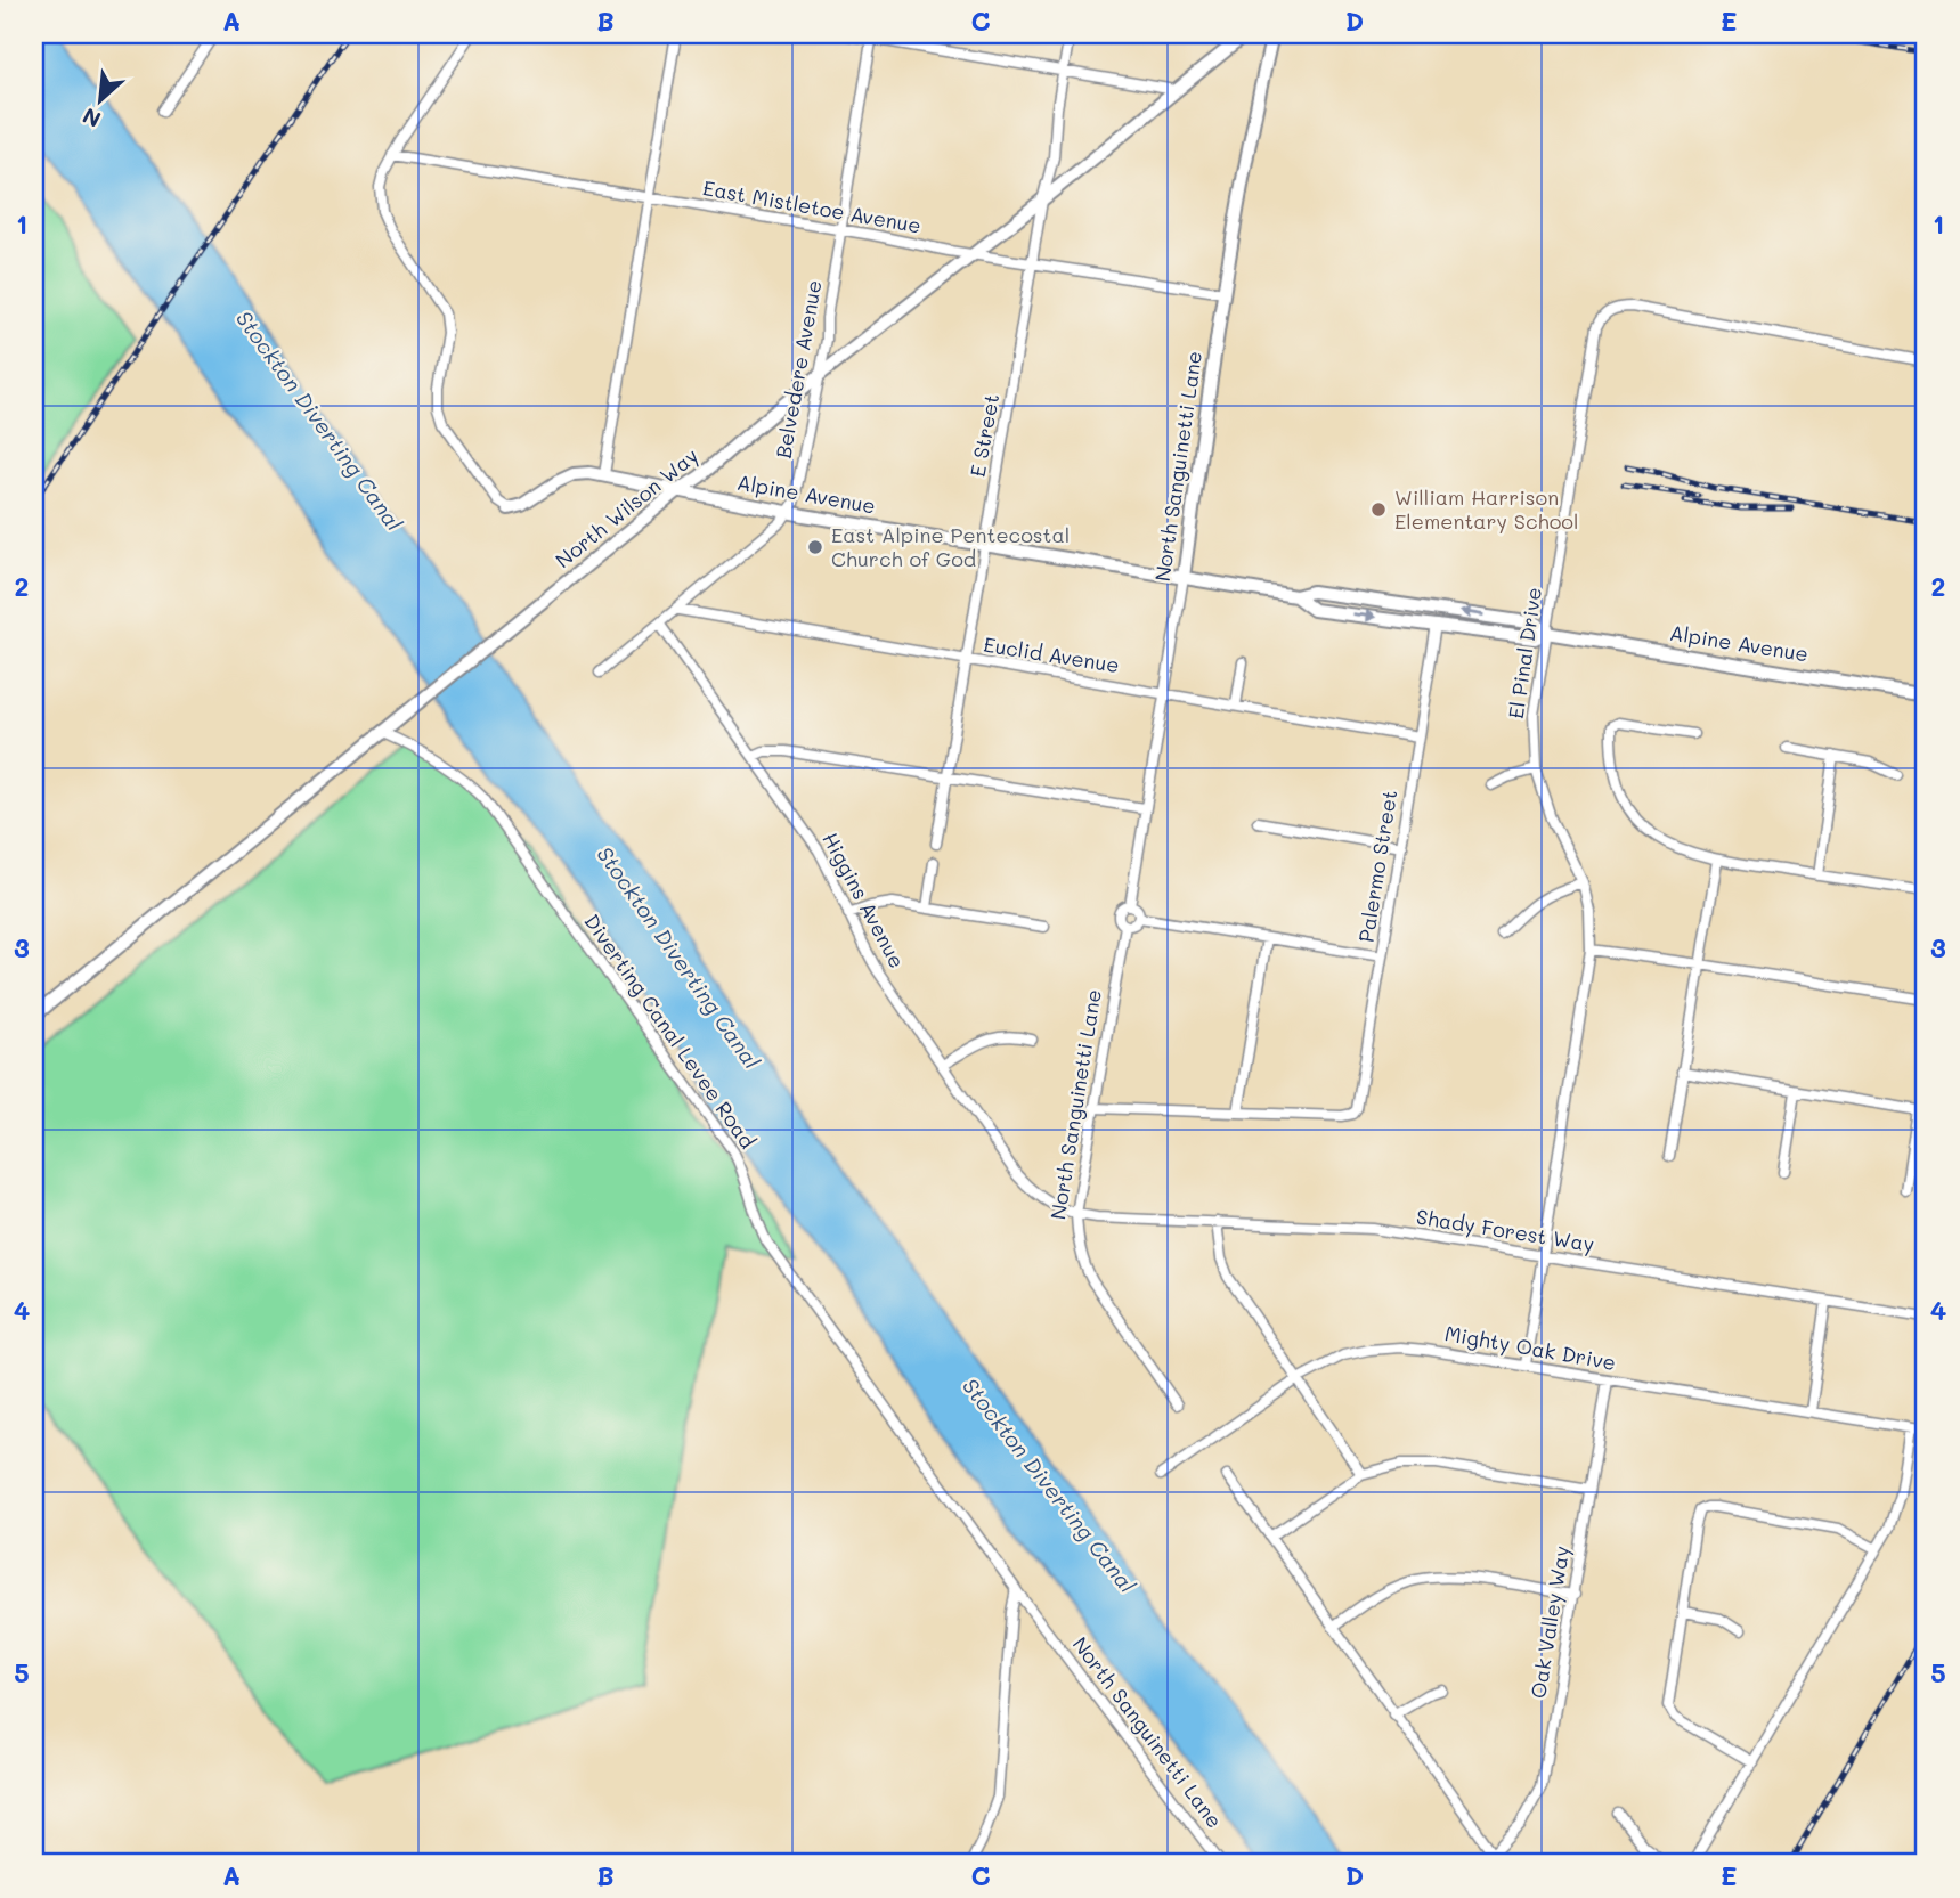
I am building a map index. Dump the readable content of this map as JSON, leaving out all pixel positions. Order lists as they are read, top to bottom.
{
  "streets": {
    "street": [
      "East Mistletoe Avenue",
      "Belvedere Avenue",
      "E Street",
      "North Sanguinetti Lane",
      "Alpine Avenue",
      "North Wilson Way",
      "El Pinal Drive",
      "Euclid Avenue",
      "Palermo Street",
      "Higgins Avenue",
      "Diverting Canal Levee Road",
      "Shady Forest Way",
      "Mighty Oak Drive",
      "Oak Valley Way"
    ]
  },
  "crossings": [
    ["East Mistletoe Avenue", "Belvedere Avenue"],
    ["East Mistletoe Avenue", "E Street"],
    ["East Mistletoe Avenue", "North Sanguinetti Lane"],
    ["East Mistletoe Avenue", "North Wilson Way"],
    ["Belvedere Avenue", "Alpine Avenue"],
    ["Belvedere Avenue", "North Wilson Way"],
    ["E Street", "Alpine Avenue"],
    ["E Street", "North Wilson Way"],
    ["E Street", "Euclid Avenue"],
    ["North Sanguinetti Lane", "Alpine Avenue"],
    ["North Sanguinetti Lane", "Euclid Avenue"],
    ["North Sanguinetti Lane", "Higgins Avenue"],
    ["North Sanguinetti Lane", "Diverting Canal Levee Road"],
    ["North Sanguinetti Lane", "Shady Forest Way"],
    ["Alpine Avenue", "North Wilson Way"],
    ["Alpine Avenue", "El Pinal Drive"],
    ["Alpine Avenue", "Palermo Street"],
    ["North Wilson Way", "Diverting Canal Levee Road"],
    ["El Pinal Drive", "Shady Forest Way"],
    ["El Pinal Drive", "Mighty Oak Drive"],
    ["Euclid Avenue", "Palermo Street"],
    ["Higgins Avenue", "Shady Forest Way"],
    ["Mighty Oak Drive", "Oak Valley Way"]
  ],
  "water": ["Stockton Diverting Canal"],
  "places": ["William Harrison Elementary School", "East Alpine Pentecostal Church of God"],
  "north": "bottom left",
  "grid": {
    "columns": [
      "A",
      "B",
      "C",
      "D",
      "E"
    ],
    "rows": [
      "1",
      "2",
      "3",
      "4",
      "5"
    ]
  }
}
